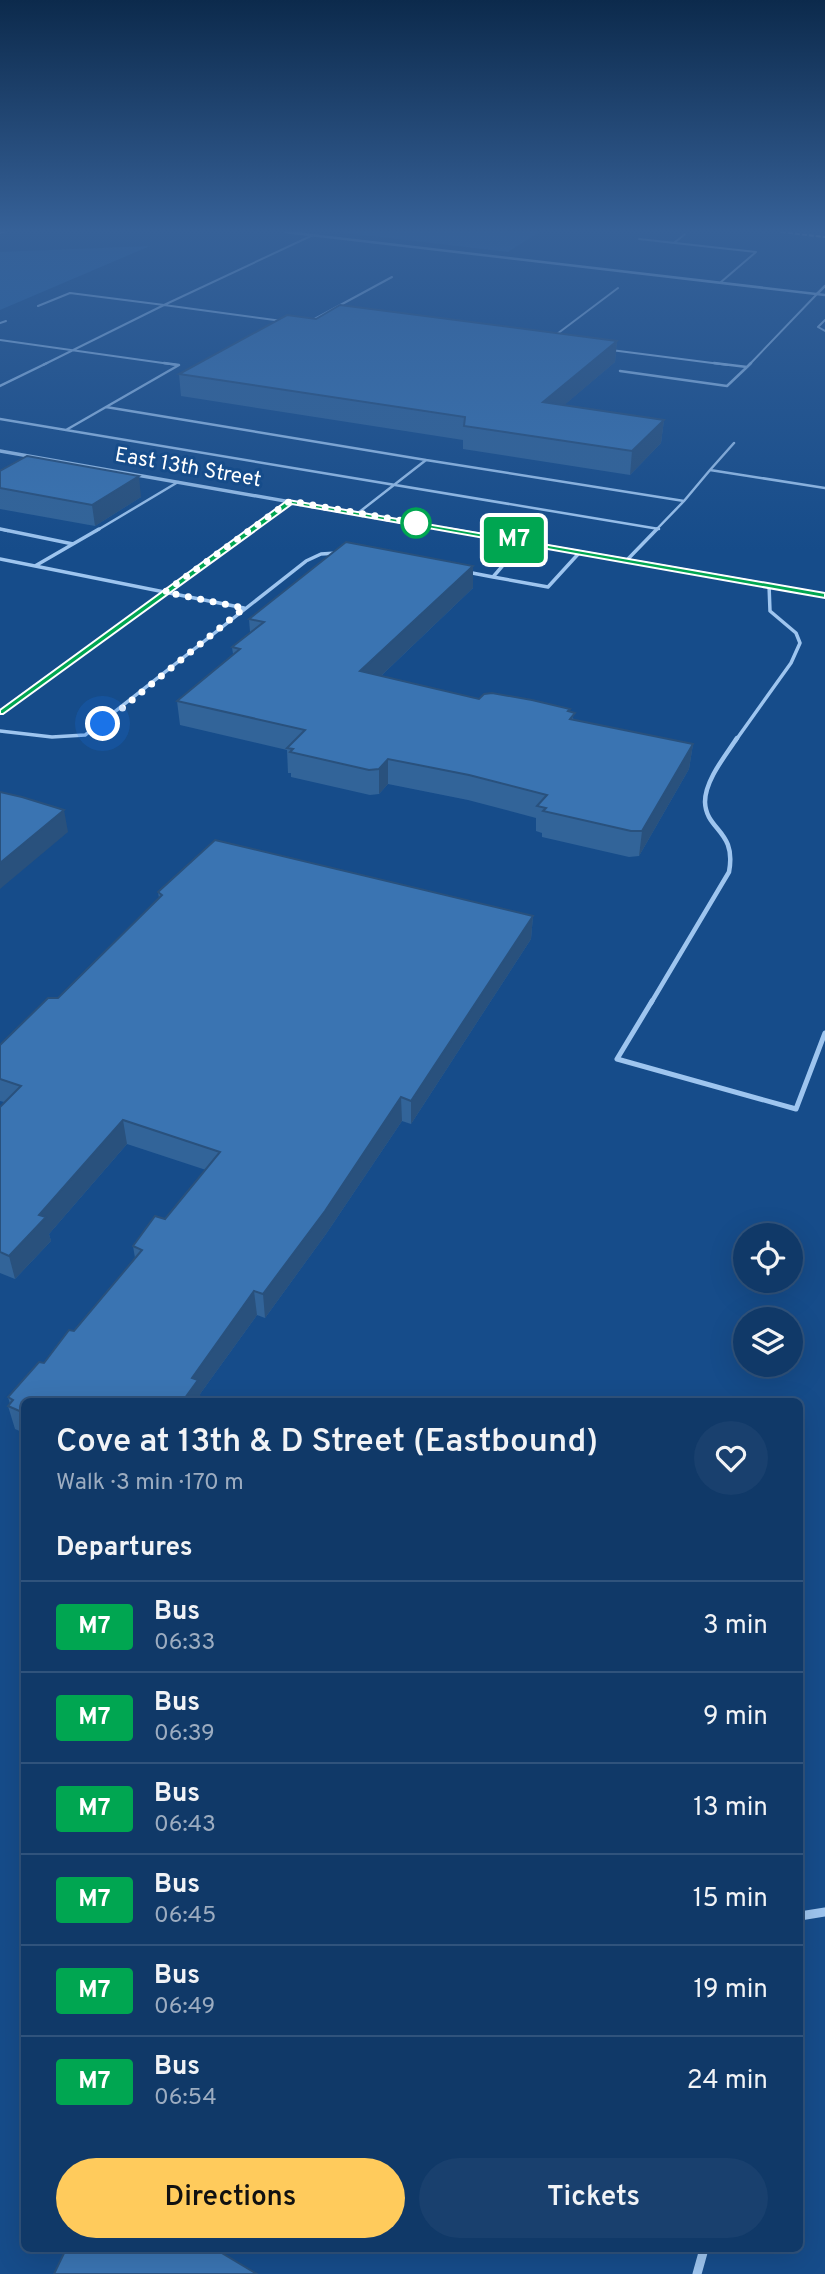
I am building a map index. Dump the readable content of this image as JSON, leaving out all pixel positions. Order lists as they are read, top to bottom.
{
  "streets": {
    "street": ["East 13th Street"]
  },
  "lines": ["bus line M7"],
  "page": {
    "on_map": "M7",
    "heading": [
      ["Cove at 13th & D Street (Eastbound)", "Walk · 3 min · 170 m"],
      "Departures"
    ],
    "list": [
      {
        "mark": "M7",
        "name": "Bus",
        "note": "06:33",
        "value": "3 min"
      },
      {
        "mark": "M7",
        "name": "Bus",
        "note": "06:39",
        "value": "9 min"
      },
      {
        "mark": "M7",
        "name": "Bus",
        "note": "06:43",
        "value": "13 min"
      },
      {
        "mark": "M7",
        "name": "Bus",
        "note": "06:45",
        "value": "15 min"
      },
      {
        "mark": "M7",
        "name": "Bus",
        "note": "06:49",
        "value": "19 min"
      },
      {
        "mark": "M7",
        "name": "Bus",
        "note": "06:54",
        "value": "24 min"
      }
    ],
    "buttons": ["Directions", "Tickets"]
  }
}
